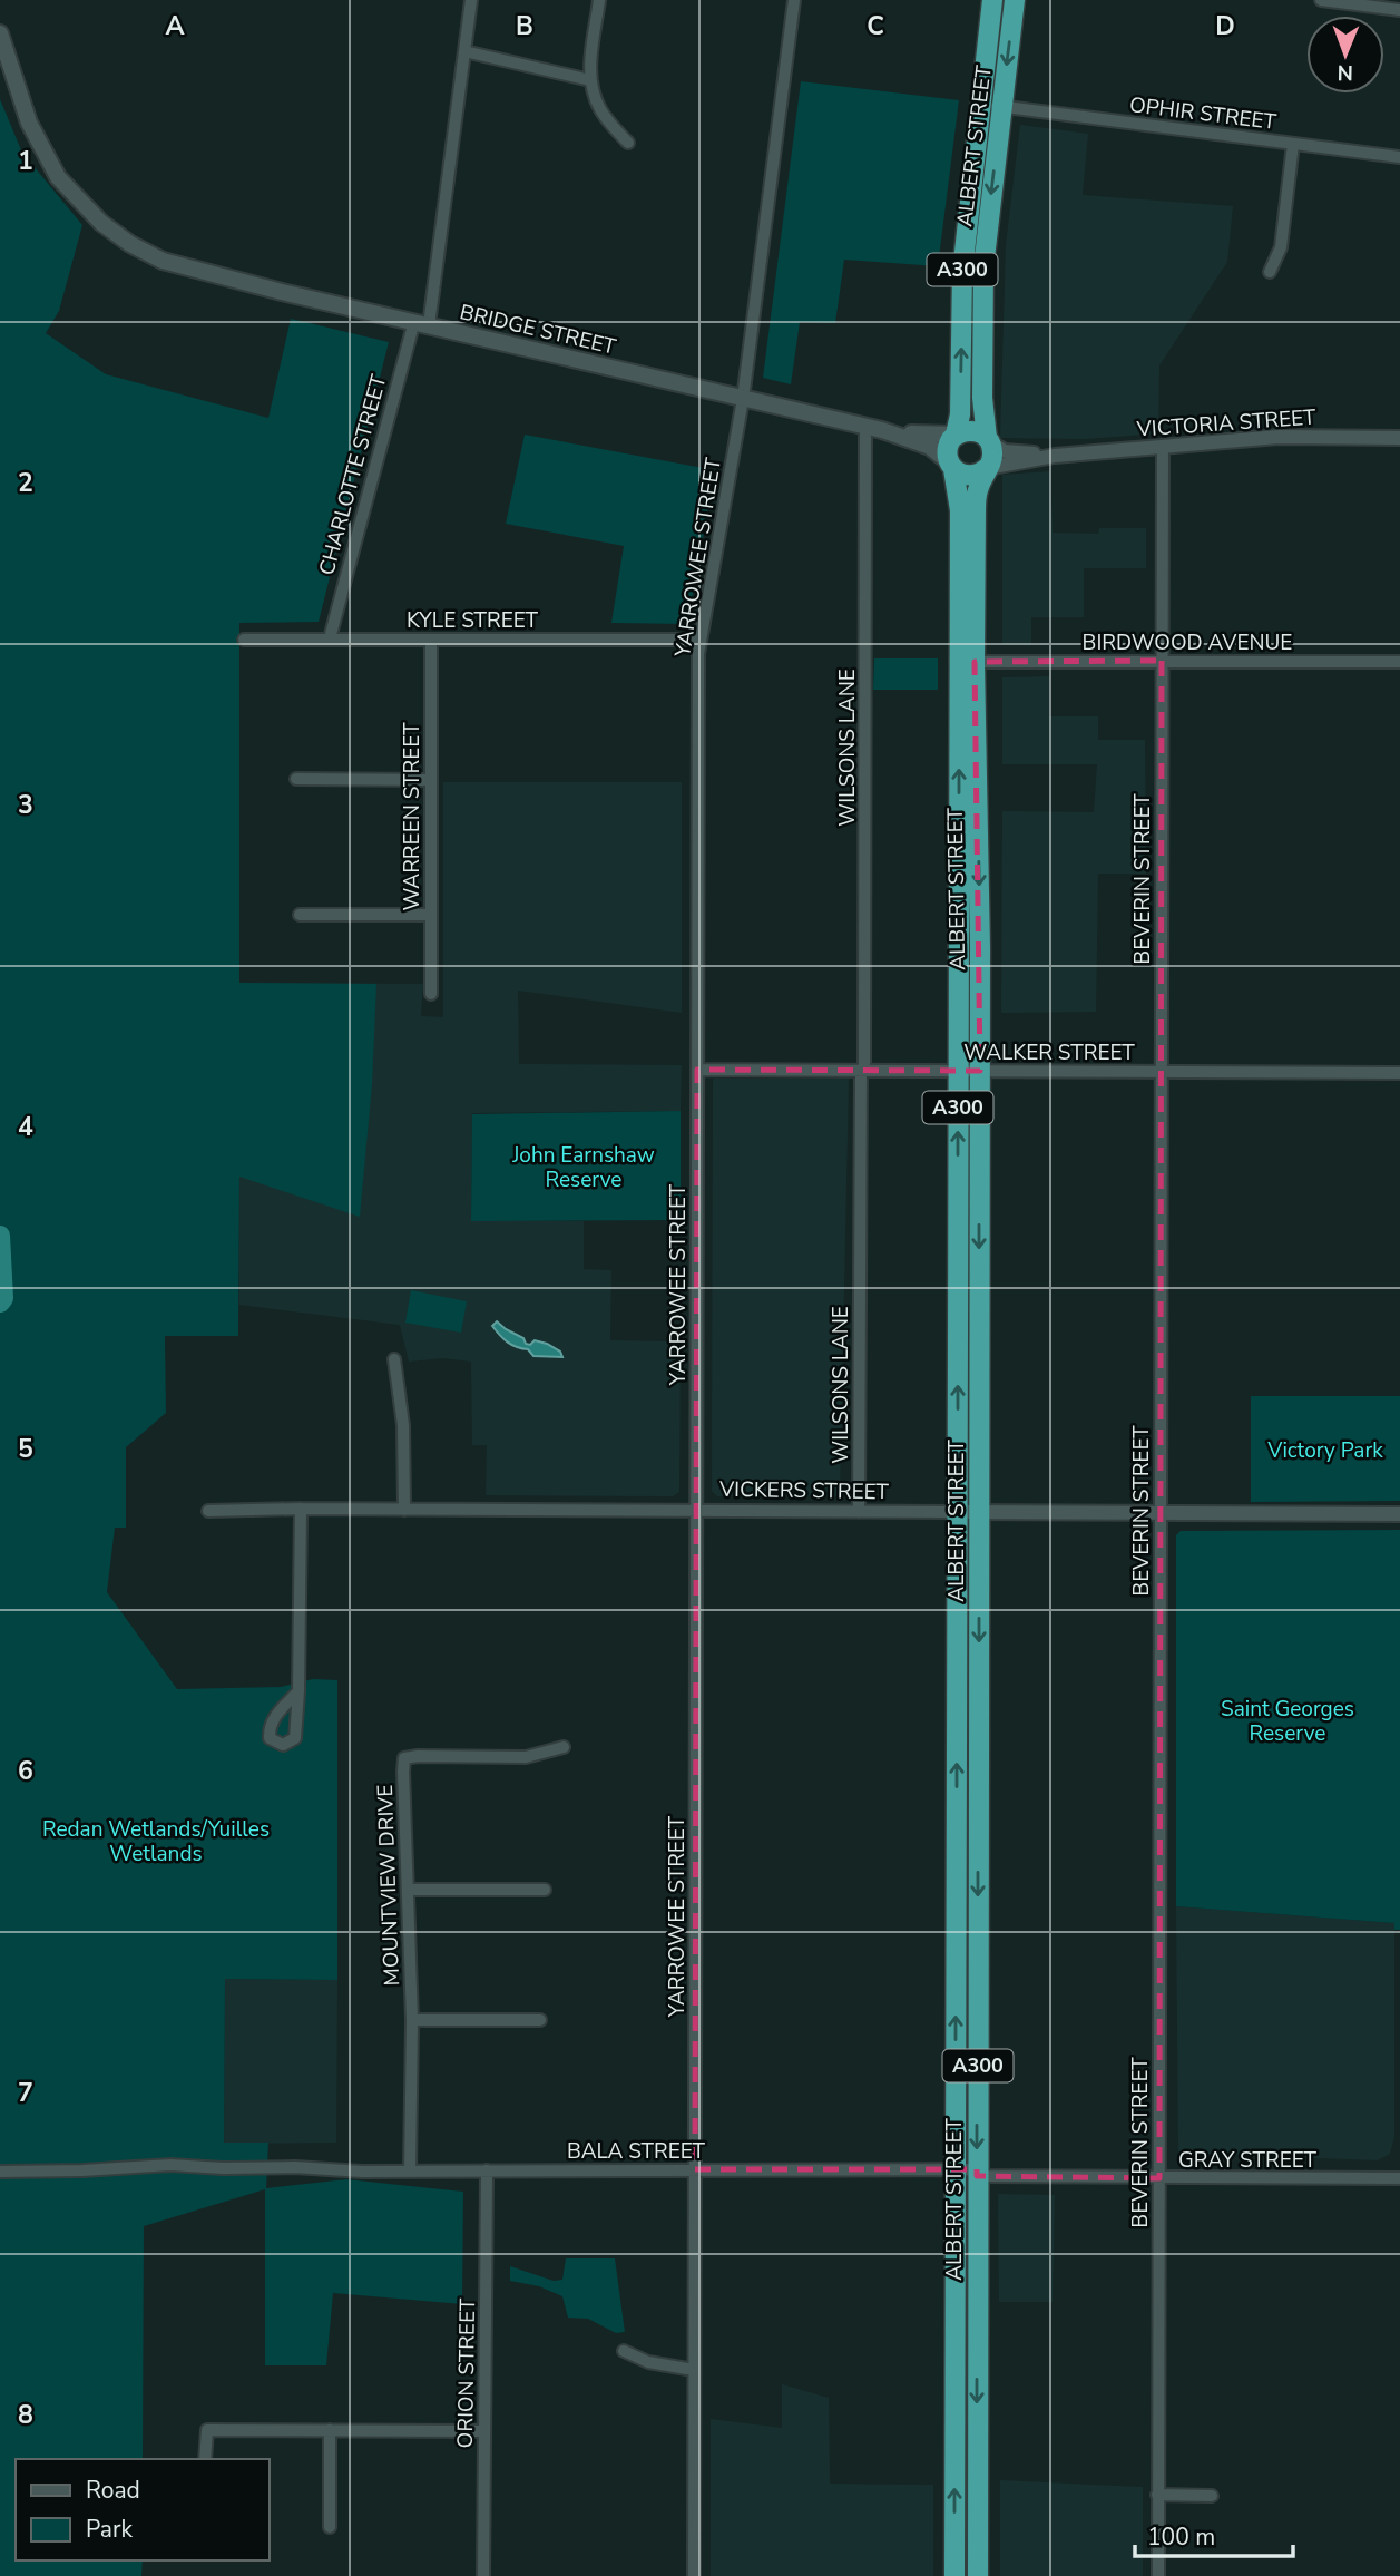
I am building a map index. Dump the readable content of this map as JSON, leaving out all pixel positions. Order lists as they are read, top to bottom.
{
  "streets": {
    "highway": ["ALBERT STREET", "A300"],
    "main road": ["BRIDGE STREET"],
    "street": [
      "OPHIR STREET",
      "VICTORIA STREET",
      "CHARLOTTE STREET",
      "YARROWEE STREET",
      "KYLE STREET",
      "BIRDWOOD AVENUE",
      "WILSONS LANE",
      "WARREEN STREET",
      "BEVERIN STREET",
      "WALKER STREET",
      "VICKERS STREET",
      "MOUNTVIEW DRIVE",
      "BALA STREET",
      "GRAY STREET",
      "ORION STREET"
    ]
  },
  "crossings": [
    ["OPHIR STREET", "ALBERT STREET"],
    ["ALBERT STREET", "VICTORIA STREET"],
    ["ALBERT STREET", "BIRDWOOD AVENUE"],
    ["ALBERT STREET", "WALKER STREET"],
    ["ALBERT STREET", "VICKERS STREET"],
    ["ALBERT STREET", "BALA STREET"],
    ["ALBERT STREET", "GRAY STREET"],
    ["BRIDGE STREET", "CHARLOTTE STREET"],
    ["BRIDGE STREET", "YARROWEE STREET"],
    ["BRIDGE STREET", "WILSONS LANE"],
    ["VICTORIA STREET", "BEVERIN STREET"],
    ["CHARLOTTE STREET", "KYLE STREET"],
    ["YARROWEE STREET", "KYLE STREET"],
    ["YARROWEE STREET", "WALKER STREET"],
    ["YARROWEE STREET", "VICKERS STREET"],
    ["YARROWEE STREET", "BALA STREET"],
    ["KYLE STREET", "WARREEN STREET"],
    ["BIRDWOOD AVENUE", "BEVERIN STREET"],
    ["WILSONS LANE", "WALKER STREET"],
    ["WILSONS LANE", "VICKERS STREET"],
    ["BEVERIN STREET", "WALKER STREET"],
    ["BEVERIN STREET", "VICKERS STREET"],
    ["BEVERIN STREET", "GRAY STREET"],
    ["MOUNTVIEW DRIVE", "BALA STREET"],
    ["BALA STREET", "GRAY STREET"],
    ["BALA STREET", "ORION STREET"]
  ],
  "parks": [
    "John Earnshaw Reserve",
    "Victory Park",
    "Saint Georges Reserve",
    "Redan Wetlands/Yuilles Wetlands"
  ],
  "legend": ["Road", "Park"],
  "scale_bar": "100 m",
  "north": "bottom",
  "grid": {
    "columns": [
      "A",
      "B",
      "C",
      "D"
    ],
    "rows": [
      "1",
      "2",
      "3",
      "4",
      "5",
      "6",
      "7",
      "8"
    ]
  }
}
